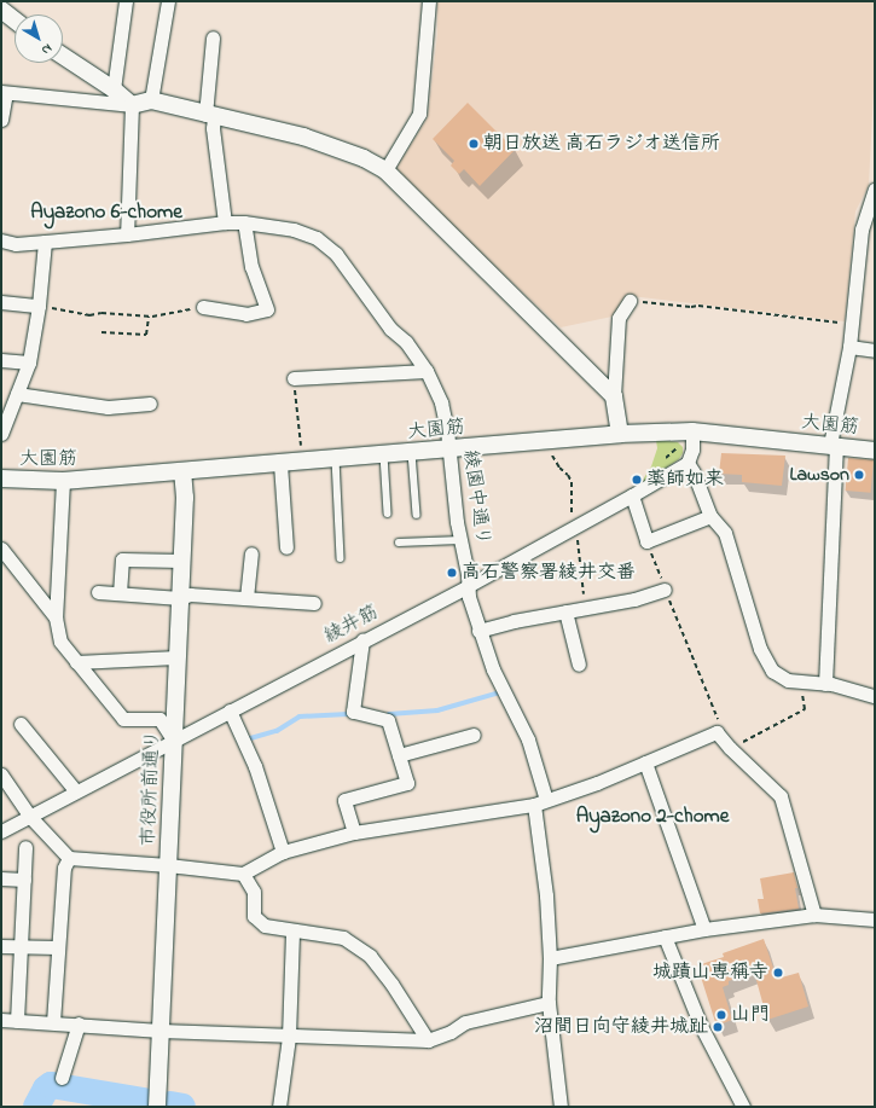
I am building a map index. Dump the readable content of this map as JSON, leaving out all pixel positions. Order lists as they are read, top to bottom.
{
  "streets": {
    "street": [
      "大園筋",
      "綾園中通り",
      "綾井筋",
      "市役所前通り"
    ]
  },
  "crossings": [
    ["大園筋", "綾園中通り"],
    ["大園筋", "市役所前通り"],
    ["綾園中通り", "綾井筋"],
    ["綾井筋", "市役所前通り"]
  ],
  "districts": ["Ayazono 6-chome", "Ayazono 2-chome"],
  "places": [
    "朝日放送 高石ラジオ送信所",
    "Lawson",
    "薬師如来",
    "高石警察署綾井交番",
    "城蹟山専稱寺",
    "山門",
    "沼間日向守綾井城趾"
  ],
  "north": "bottom right"
}
